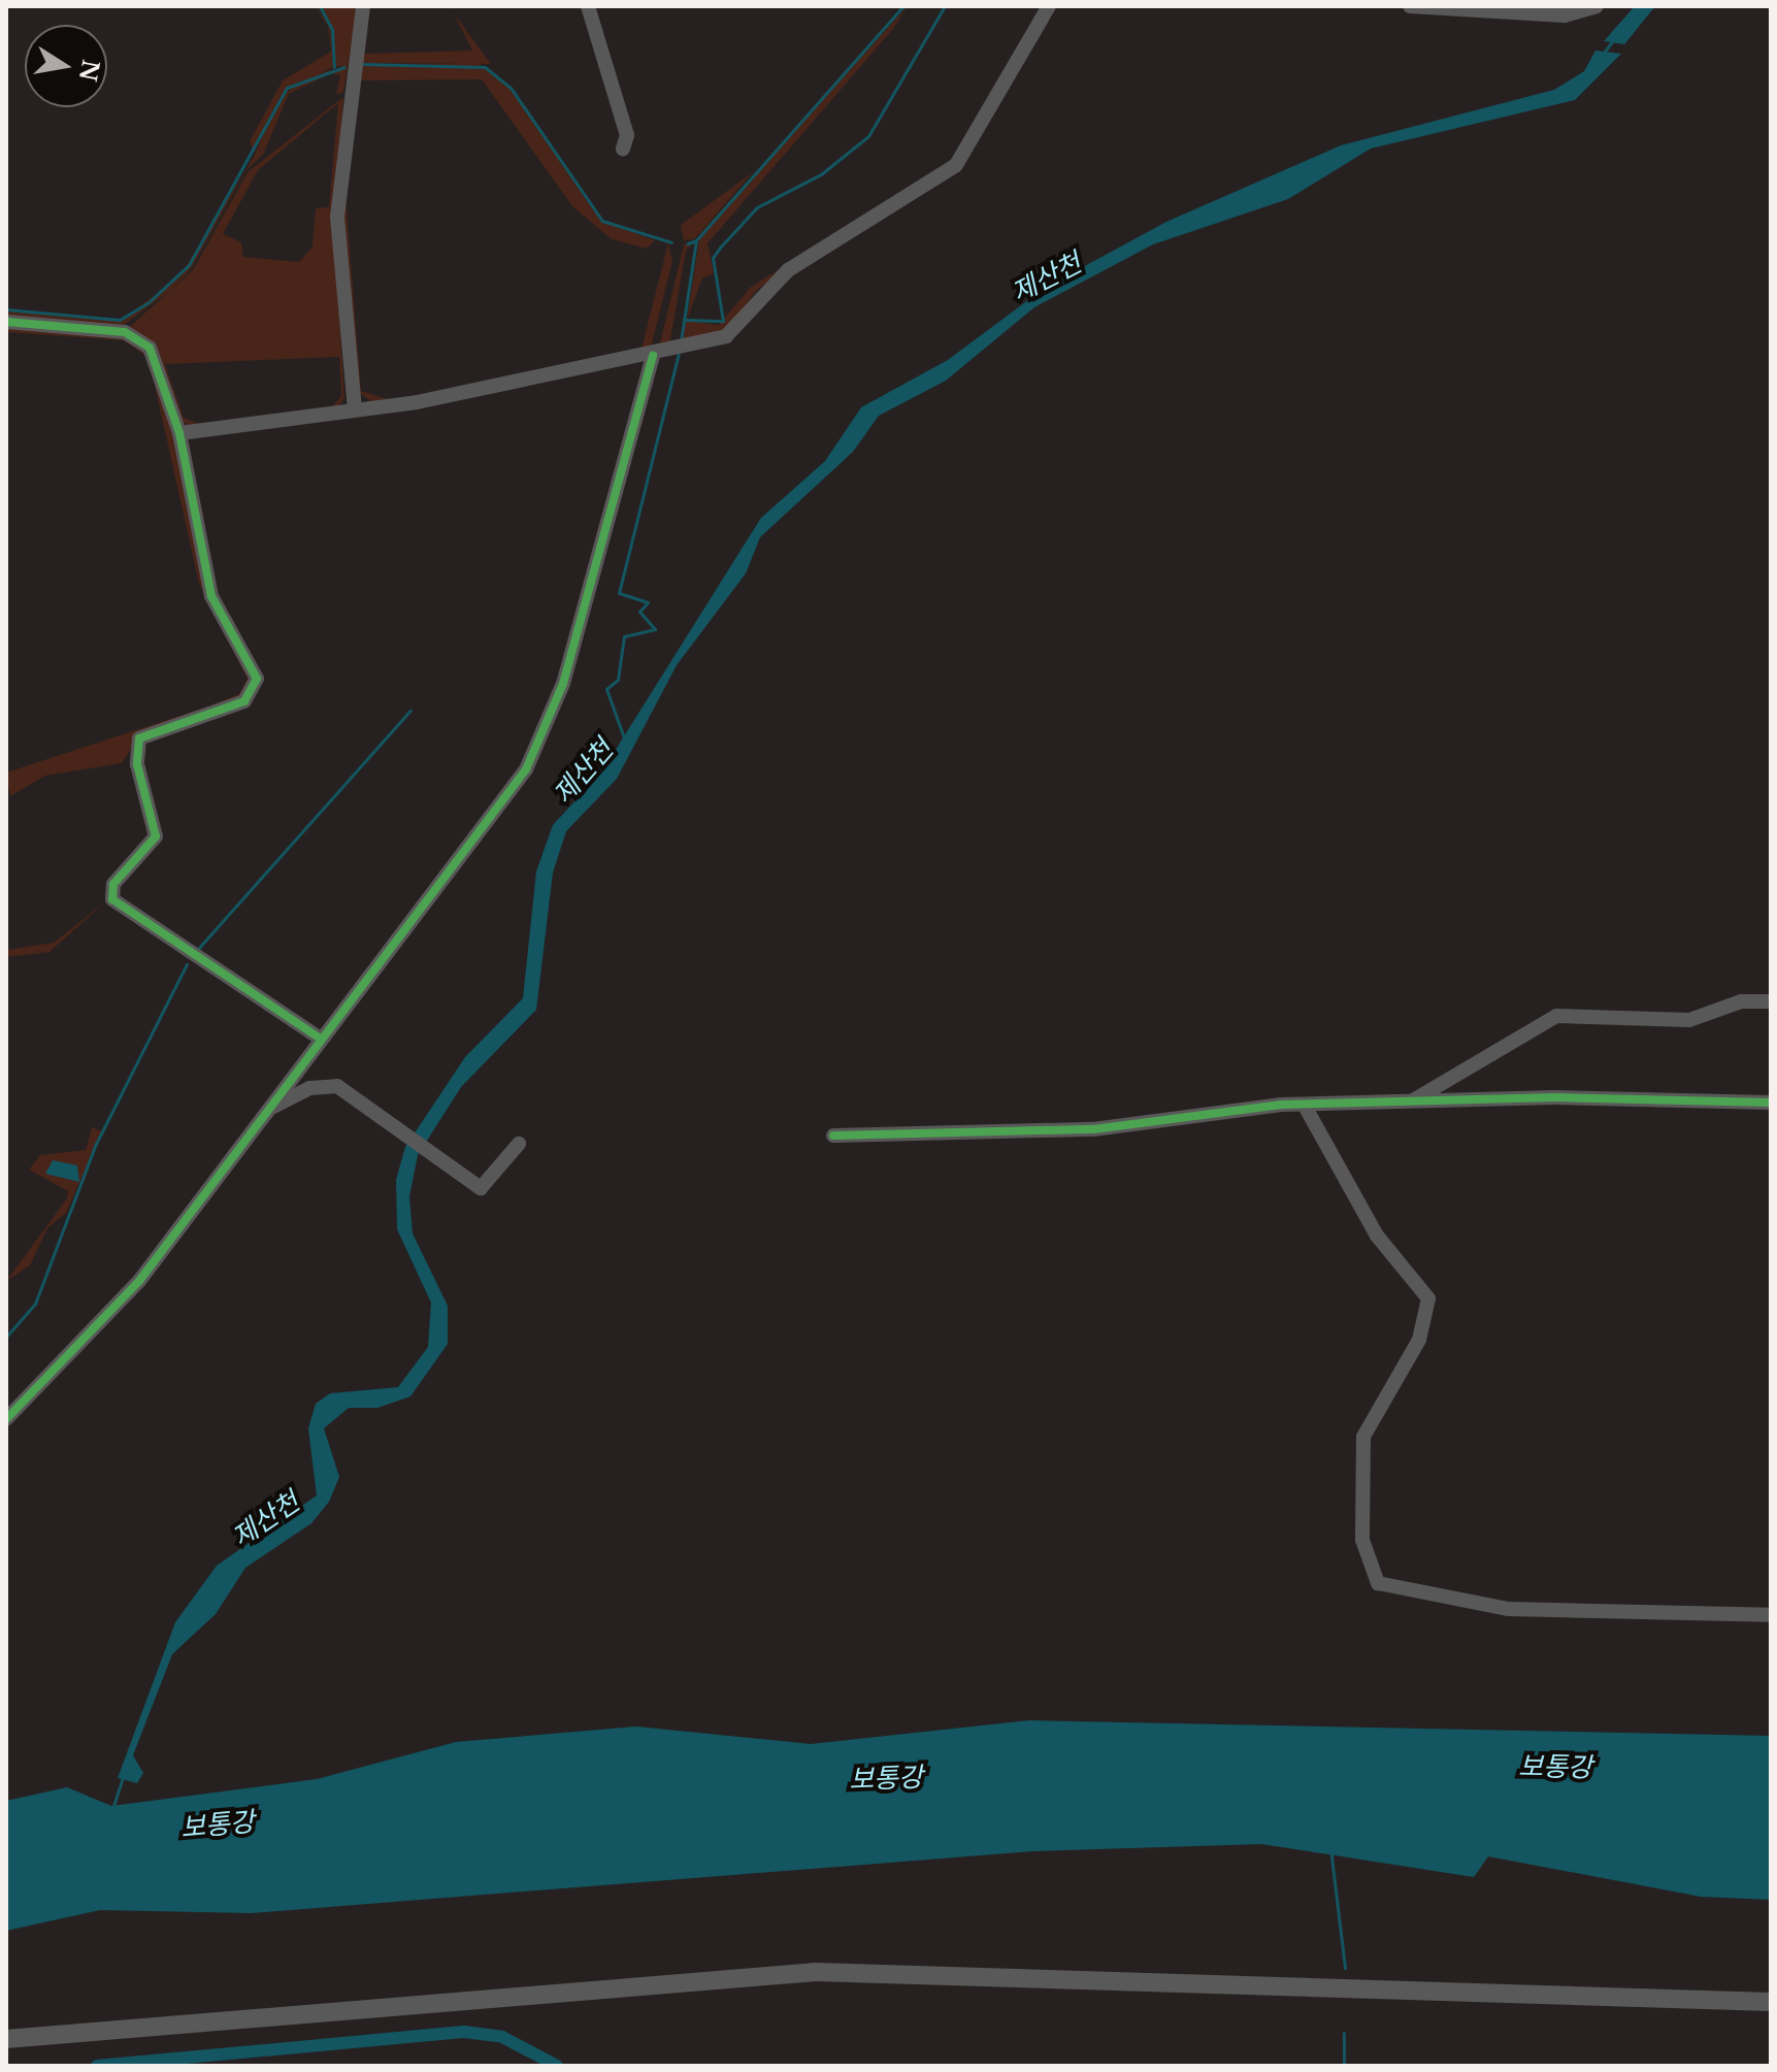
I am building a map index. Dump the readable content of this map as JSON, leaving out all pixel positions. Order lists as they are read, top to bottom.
{
  "water": ["제산천", "보통강"],
  "north": "right"
}
